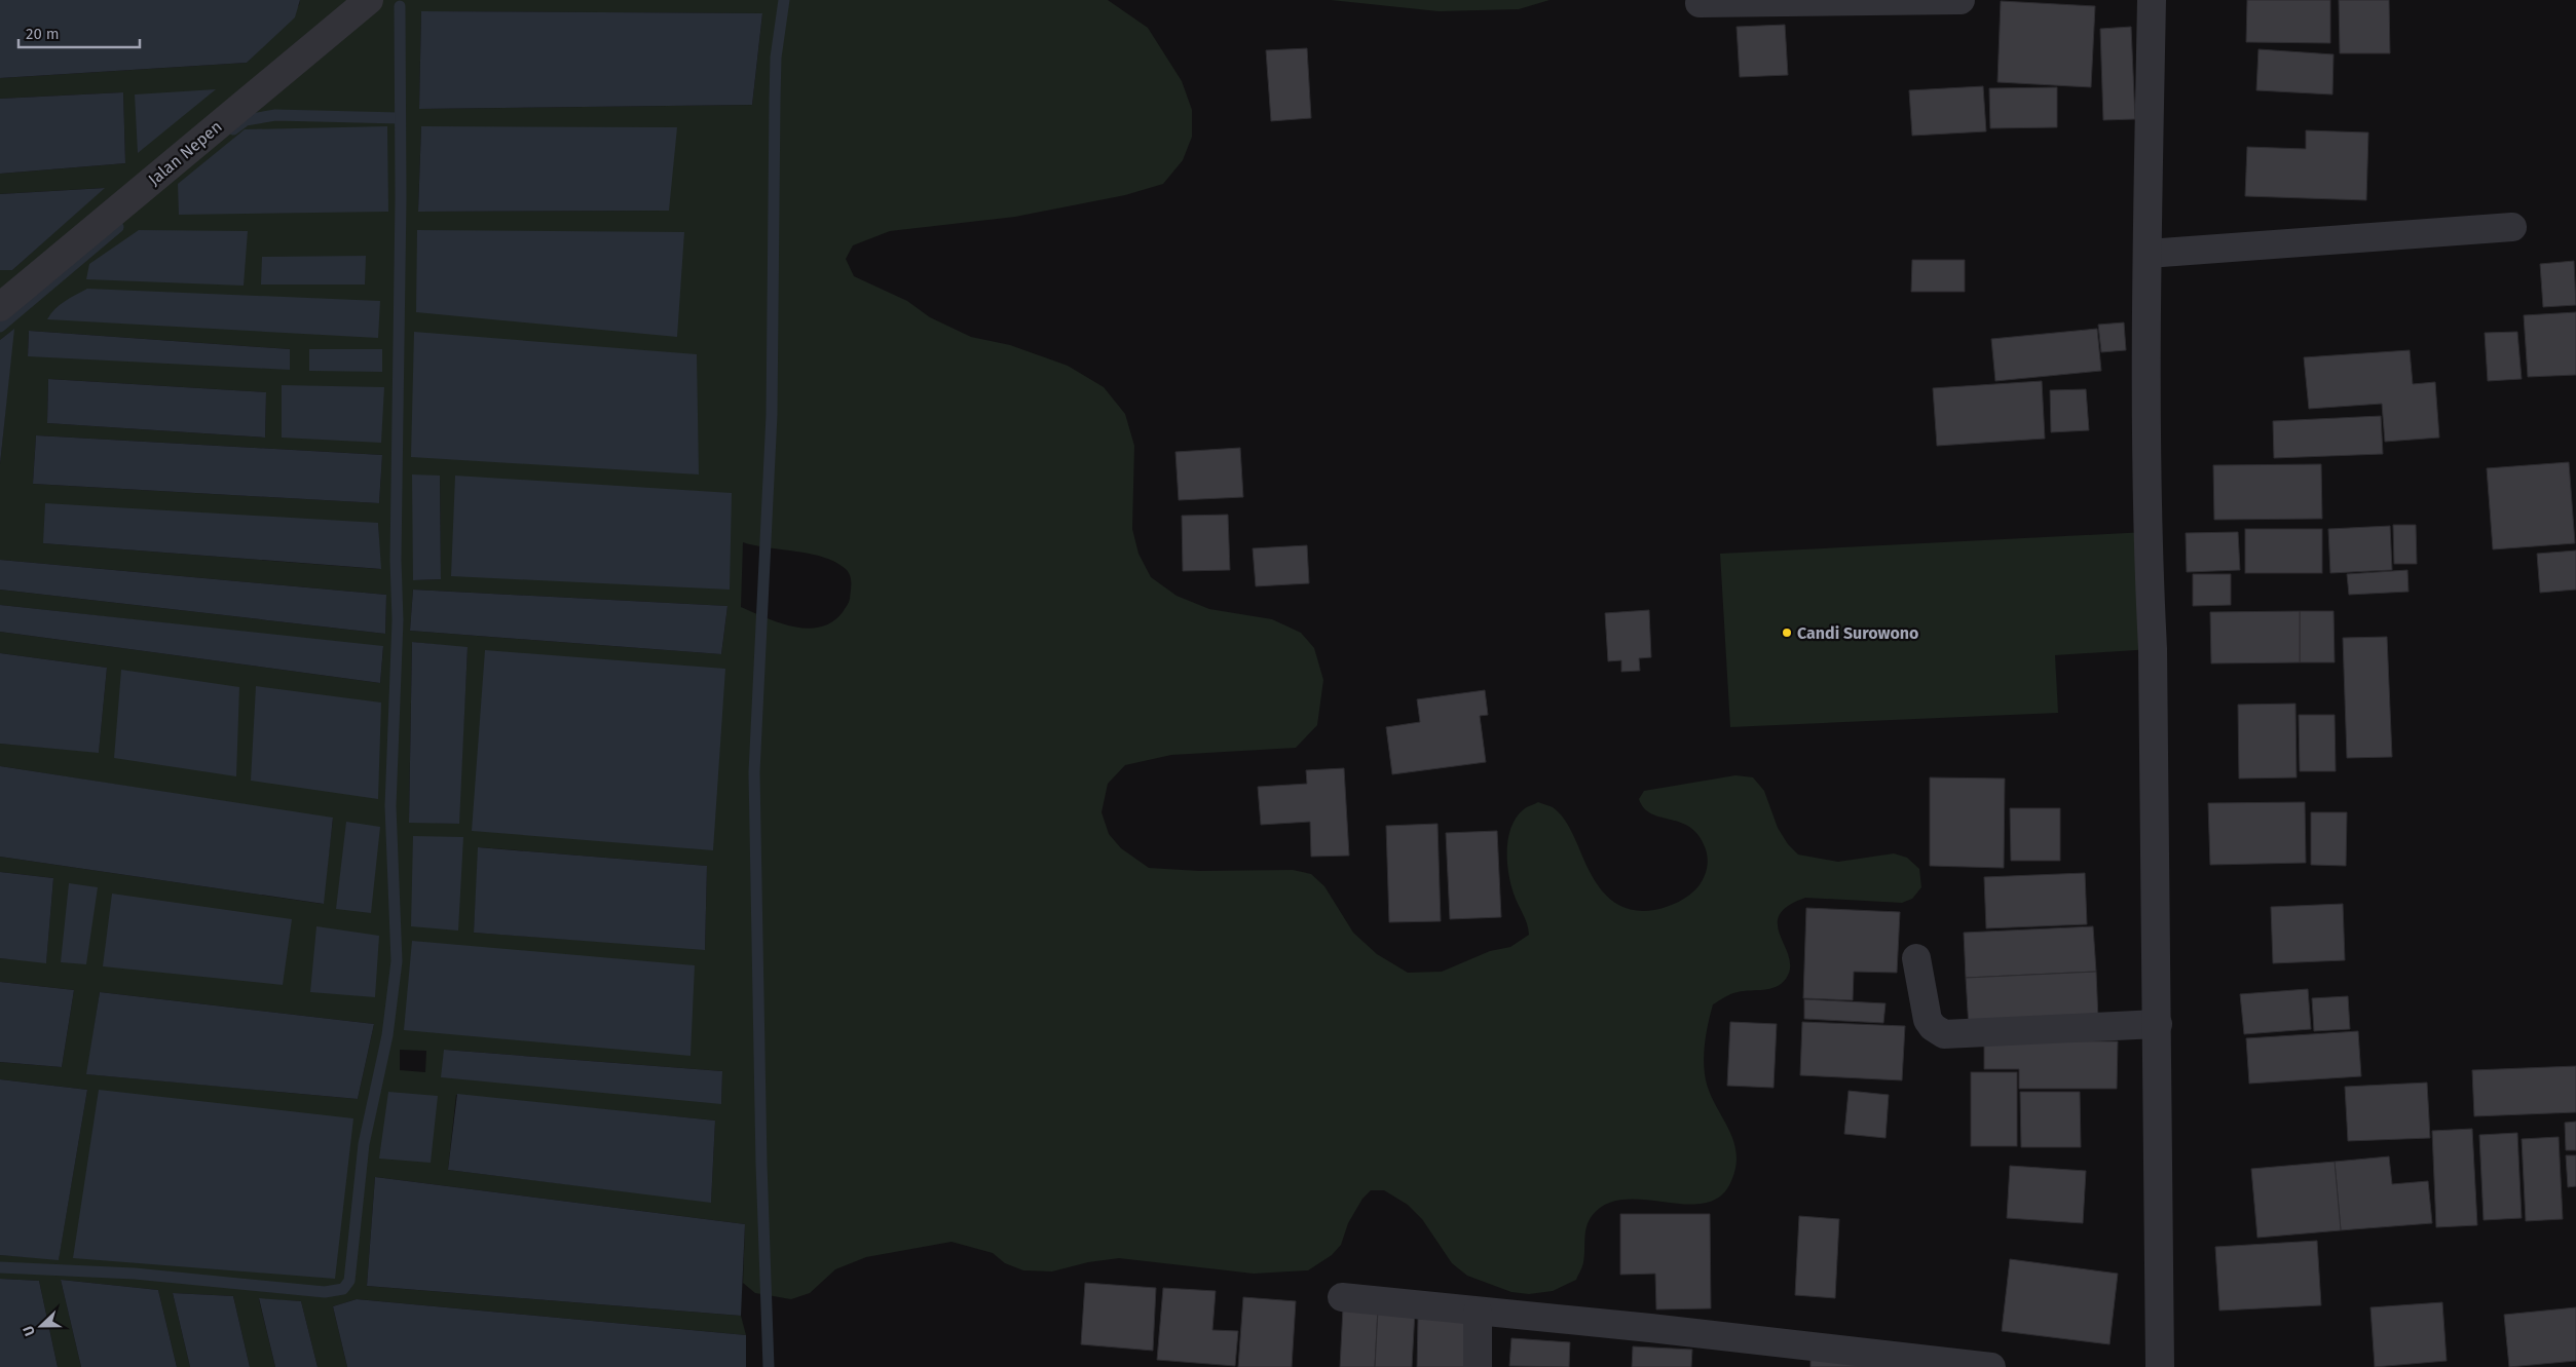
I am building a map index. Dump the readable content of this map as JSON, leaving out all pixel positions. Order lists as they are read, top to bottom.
{
  "streets": {
    "street": ["Jalan Nepen"]
  },
  "places": ["Candi Surowono"],
  "scale_bar": "20 m",
  "north": "left"
}
